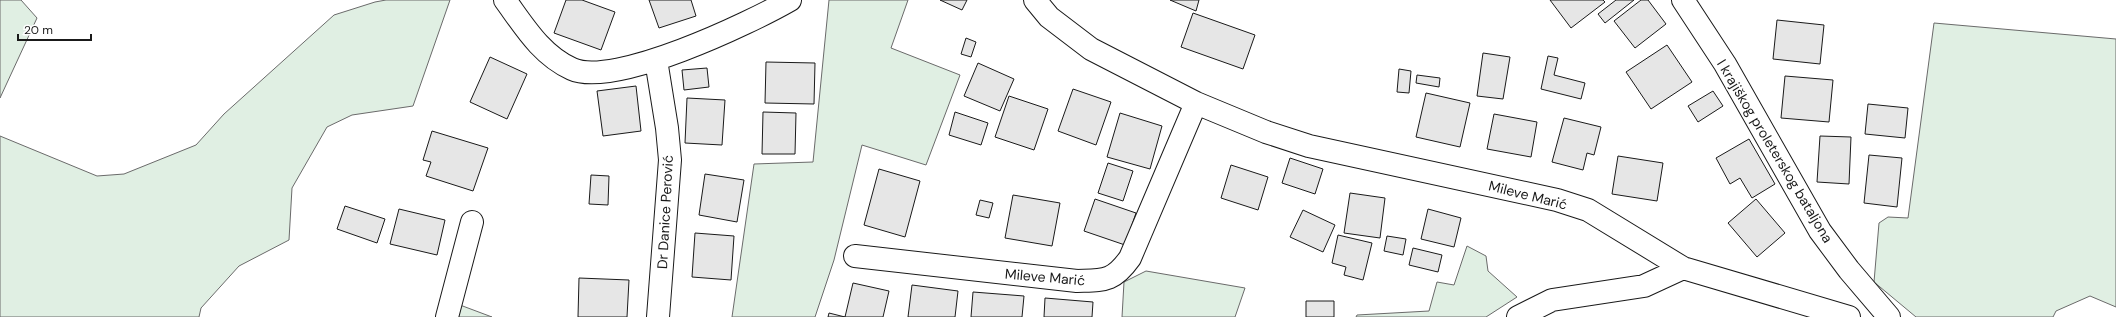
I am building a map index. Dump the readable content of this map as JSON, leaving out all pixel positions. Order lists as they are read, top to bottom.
{
  "streets": {
    "street": ["I krajiškog proleterskog bataljona", "Mileve Marić", "Dr Danice Perović"]
  },
  "scale_bar": "20 m"
}
